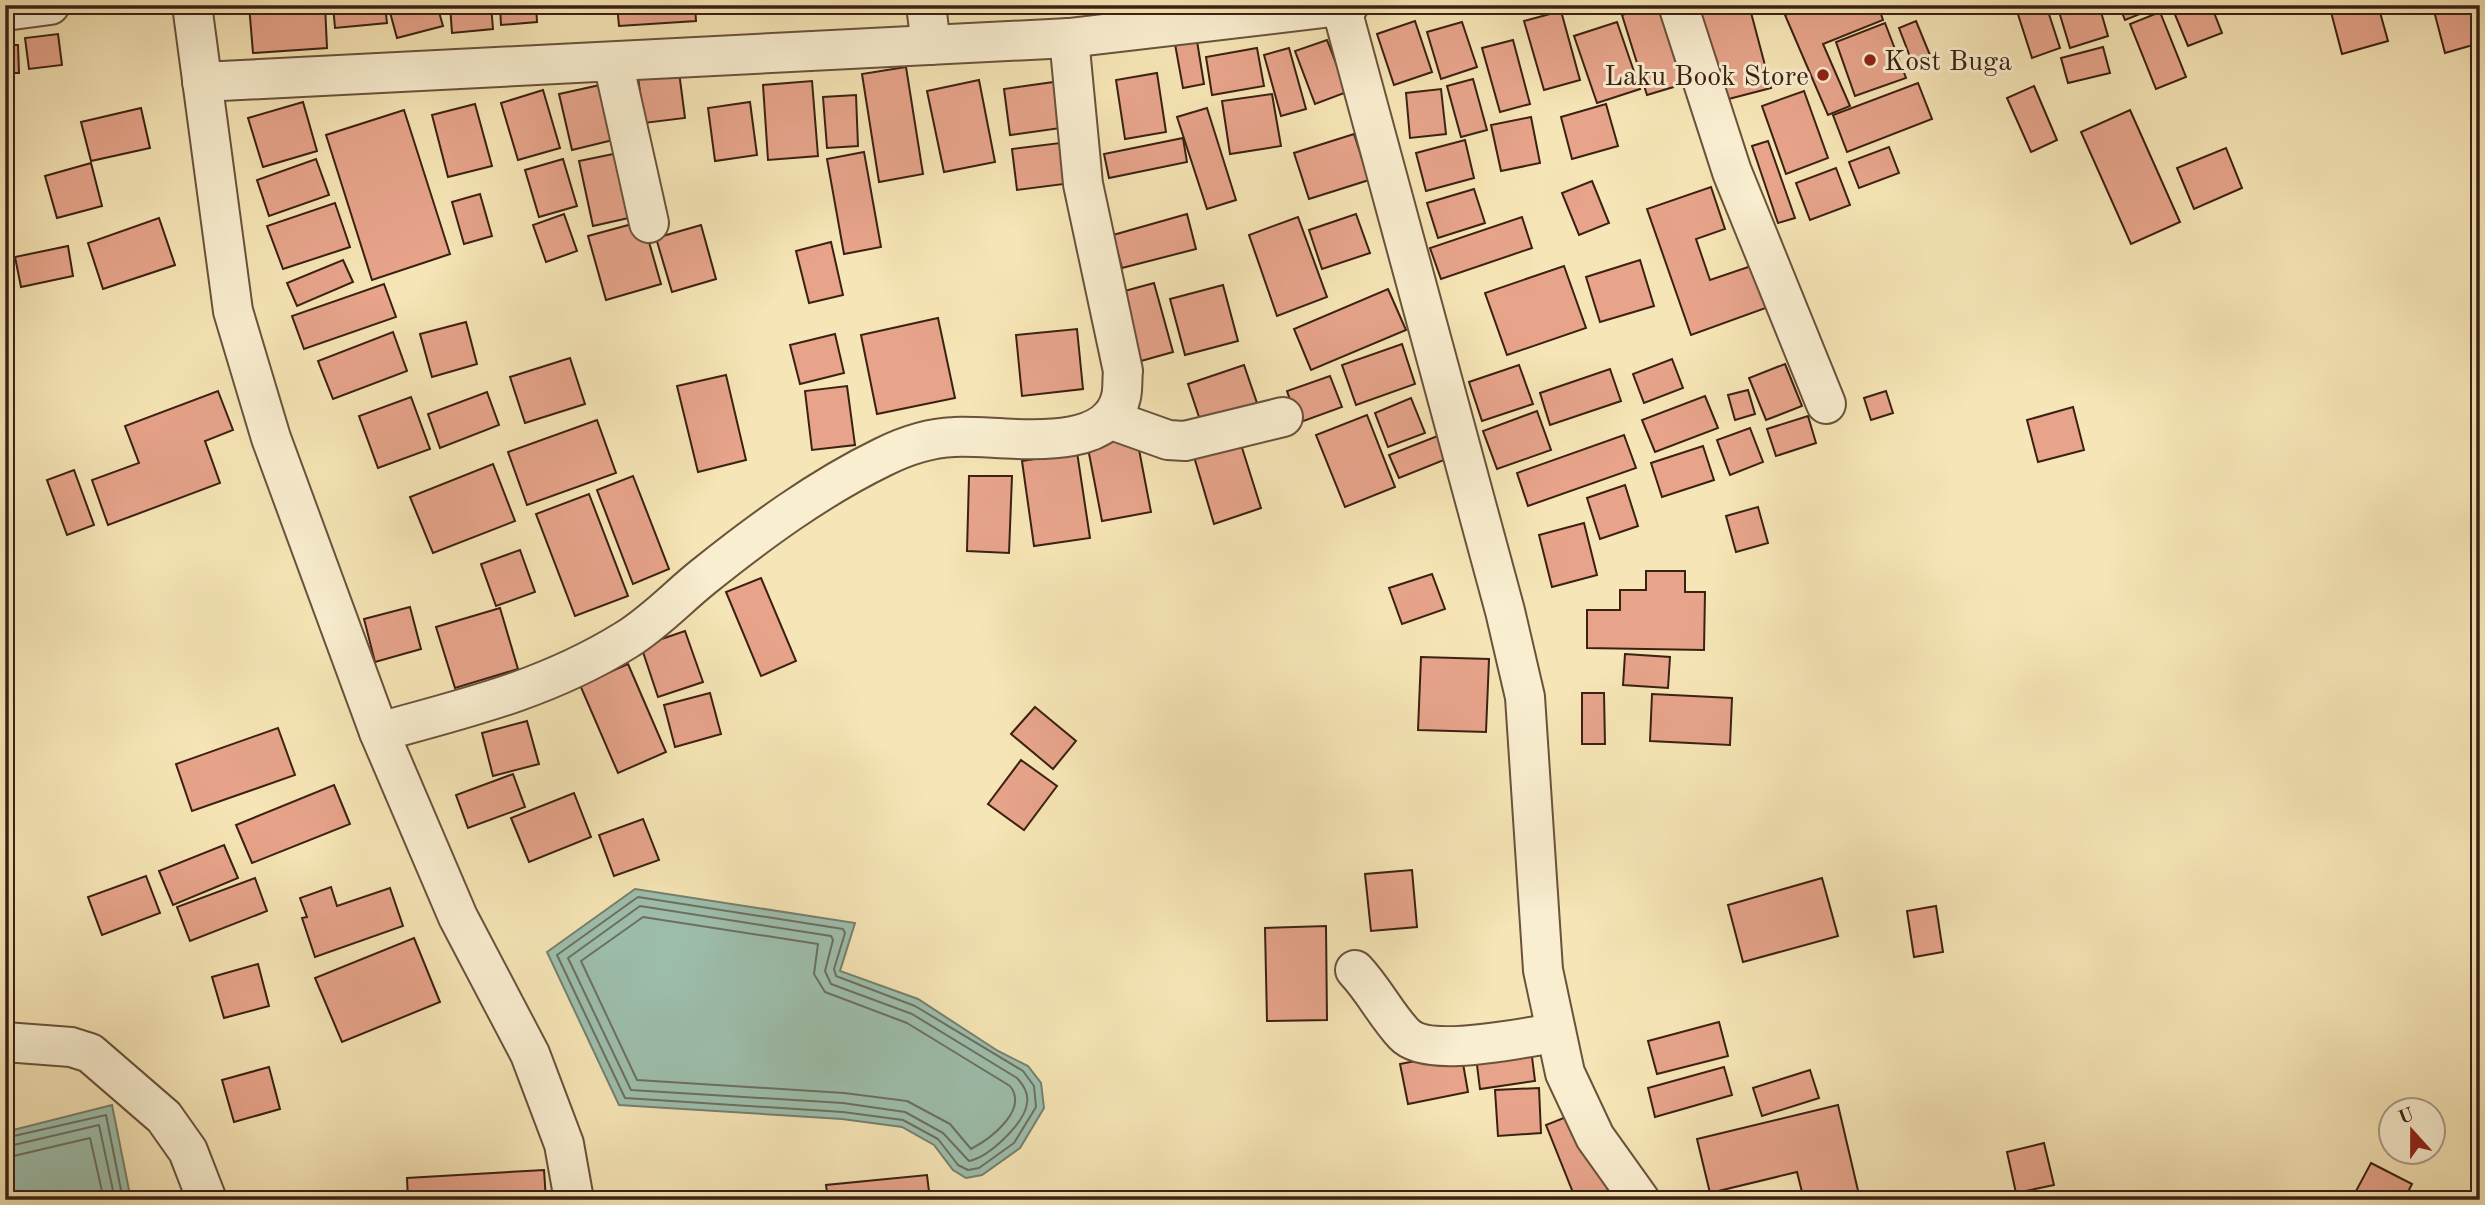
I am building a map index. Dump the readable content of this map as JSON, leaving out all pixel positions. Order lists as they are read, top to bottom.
{
  "places": ["Kost Buga", "Laku Book Store"],
  "north": "top"
}
